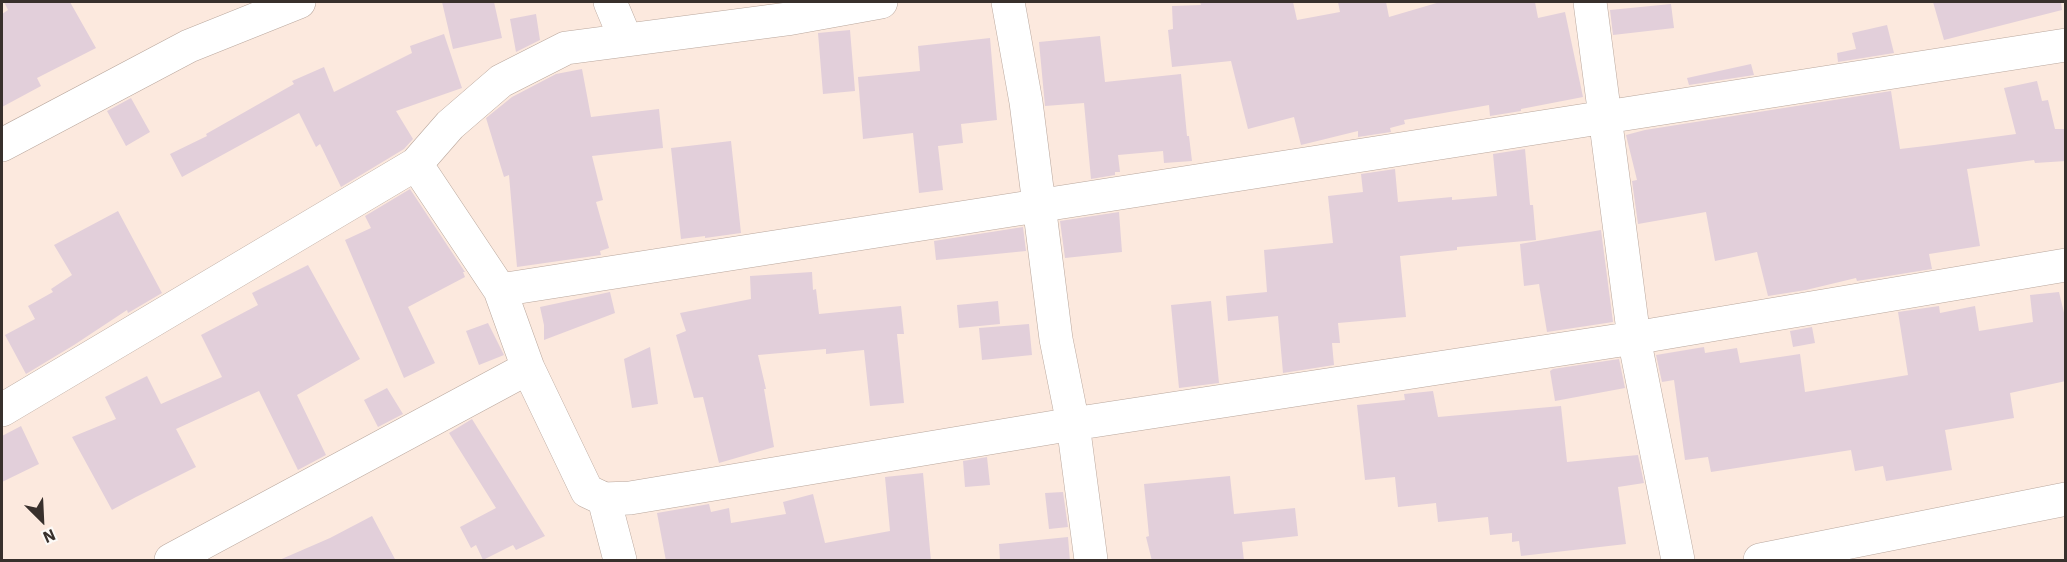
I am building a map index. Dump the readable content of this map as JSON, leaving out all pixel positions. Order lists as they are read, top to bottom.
{
  "north": "bottom right"
}
